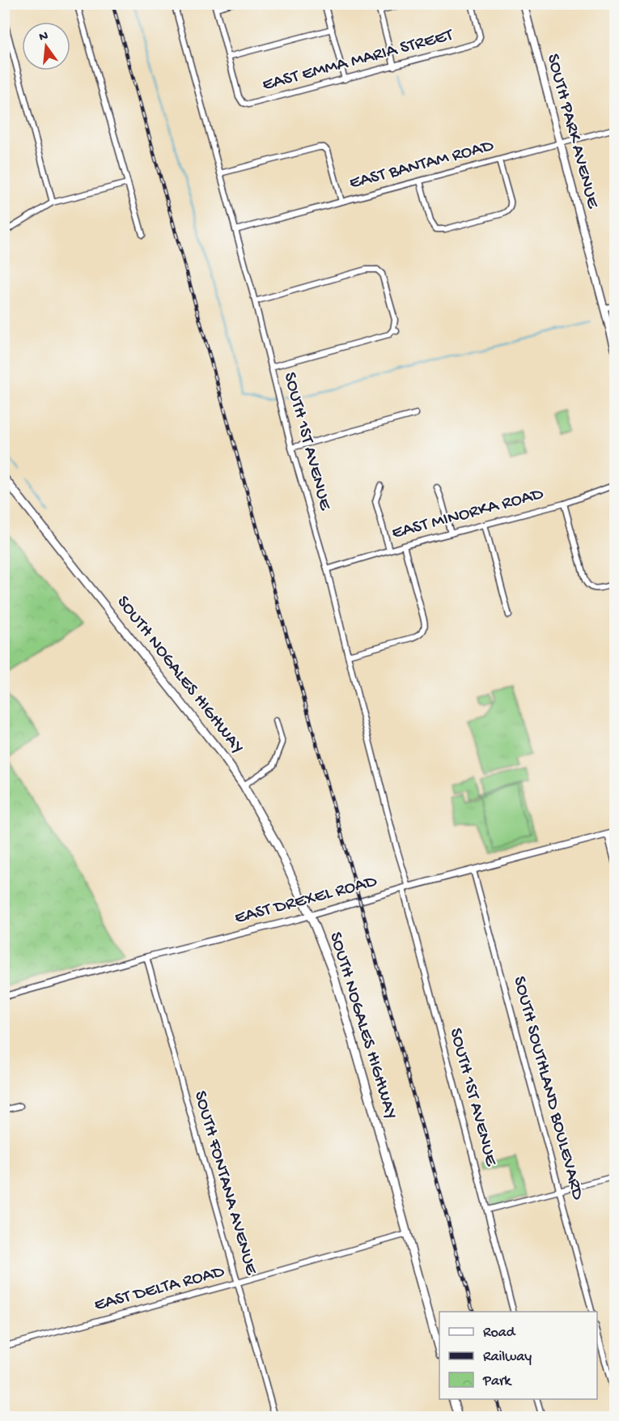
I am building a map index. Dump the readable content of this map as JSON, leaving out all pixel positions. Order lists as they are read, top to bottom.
{
  "streets": {
    "main road": ["SOUTH PARK AVENUE", "SOUTH NOGALES HIGHWAY"],
    "street": [
      "EAST EMMA MARIA STREET",
      "EAST BANTAM ROAD",
      "SOUTH 1ST AVENUE",
      "EAST MINORKA ROAD",
      "EAST DREXEL ROAD",
      "SOUTH SOUTHLAND BOULEVARD",
      "SOUTH FONTANA AVENUE",
      "EAST DELTA ROAD"
    ]
  },
  "crossings": [
    ["SOUTH PARK AVENUE", "EAST BANTAM ROAD"],
    ["EAST BANTAM ROAD", "SOUTH 1ST AVENUE"],
    ["SOUTH 1ST AVENUE", "EAST MINORKA ROAD"],
    ["SOUTH 1ST AVENUE", "EAST DREXEL ROAD"],
    ["SOUTH NOGALES HIGHWAY", "EAST DREXEL ROAD"],
    ["SOUTH NOGALES HIGHWAY", "EAST DELTA ROAD"],
    ["EAST DREXEL ROAD", "SOUTH SOUTHLAND BOULEVARD"],
    ["EAST DREXEL ROAD", "SOUTH FONTANA AVENUE"],
    ["SOUTH FONTANA AVENUE", "EAST DELTA ROAD"]
  ],
  "legend": ["Road", "Railway", "Park"],
  "north": "top"
}
